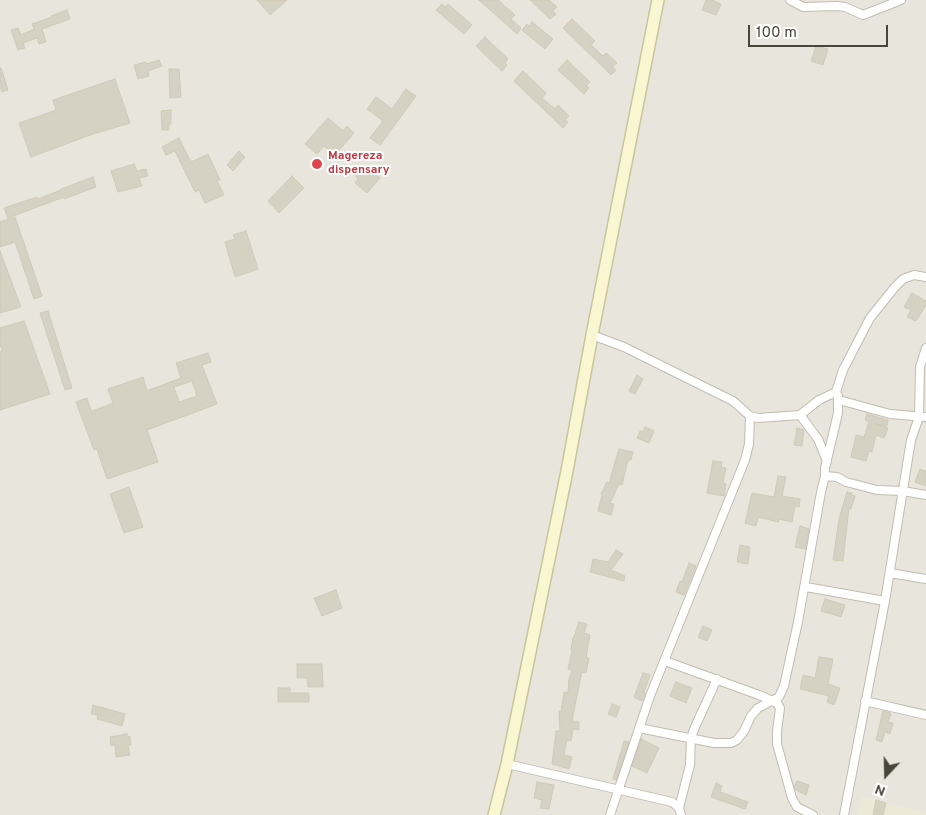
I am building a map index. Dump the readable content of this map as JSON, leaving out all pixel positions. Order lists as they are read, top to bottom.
{
  "places": ["Magereza dispensary"],
  "scale_bar": "100 m",
  "north": "bottom"
}
